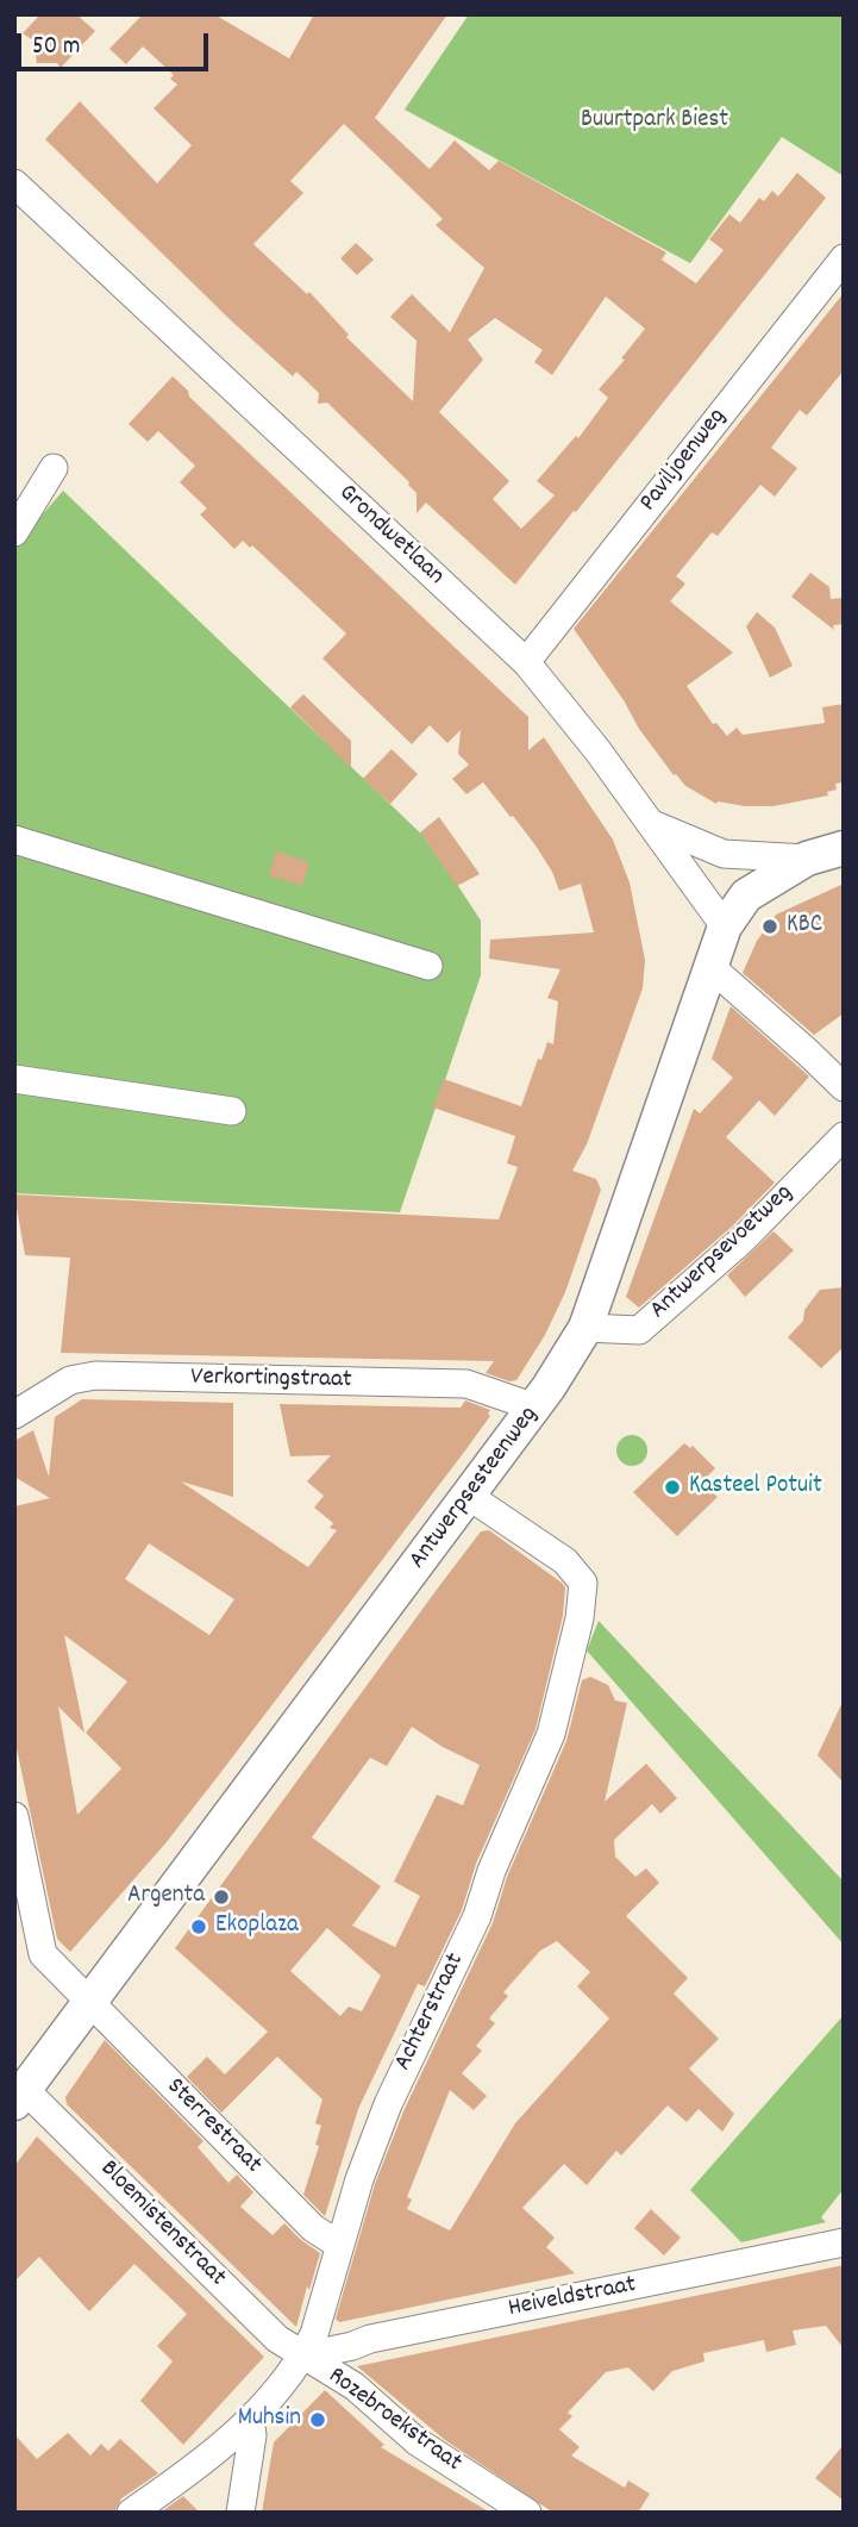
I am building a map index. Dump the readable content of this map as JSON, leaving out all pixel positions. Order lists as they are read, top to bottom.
{
  "streets": {
    "main road": ["Antwerpsesteenweg"],
    "street": [
      "Paviljoenweg",
      "Grondwetlaan",
      "Antwerpsevoetweg",
      "Verkortingstraat",
      "Achterstraat",
      "Sterrestraat",
      "Bloemistenstraat",
      "Heiveldstraat",
      "Rozebroekstraat"
    ]
  },
  "crossings": [
    ["Paviljoenweg", "Grondwetlaan"],
    ["Grondwetlaan", "Antwerpsesteenweg"],
    ["Antwerpsevoetweg", "Antwerpsesteenweg"],
    ["Verkortingstraat", "Antwerpsesteenweg"],
    ["Antwerpsesteenweg", "Achterstraat"],
    ["Antwerpsesteenweg", "Sterrestraat"],
    ["Antwerpsesteenweg", "Bloemistenstraat"],
    ["Achterstraat", "Sterrestraat"],
    ["Achterstraat", "Bloemistenstraat"],
    ["Achterstraat", "Heiveldstraat"],
    ["Achterstraat", "Rozebroekstraat"],
    ["Bloemistenstraat", "Heiveldstraat"],
    ["Bloemistenstraat", "Rozebroekstraat"],
    ["Heiveldstraat", "Rozebroekstraat"]
  ],
  "parks": ["Buurtpark Biest"],
  "places": [
    "KBC",
    "Kasteel Potuit",
    "Argenta",
    "Ekoplaza",
    "Muhsin"
  ],
  "scale_bar": "50 m"
}
